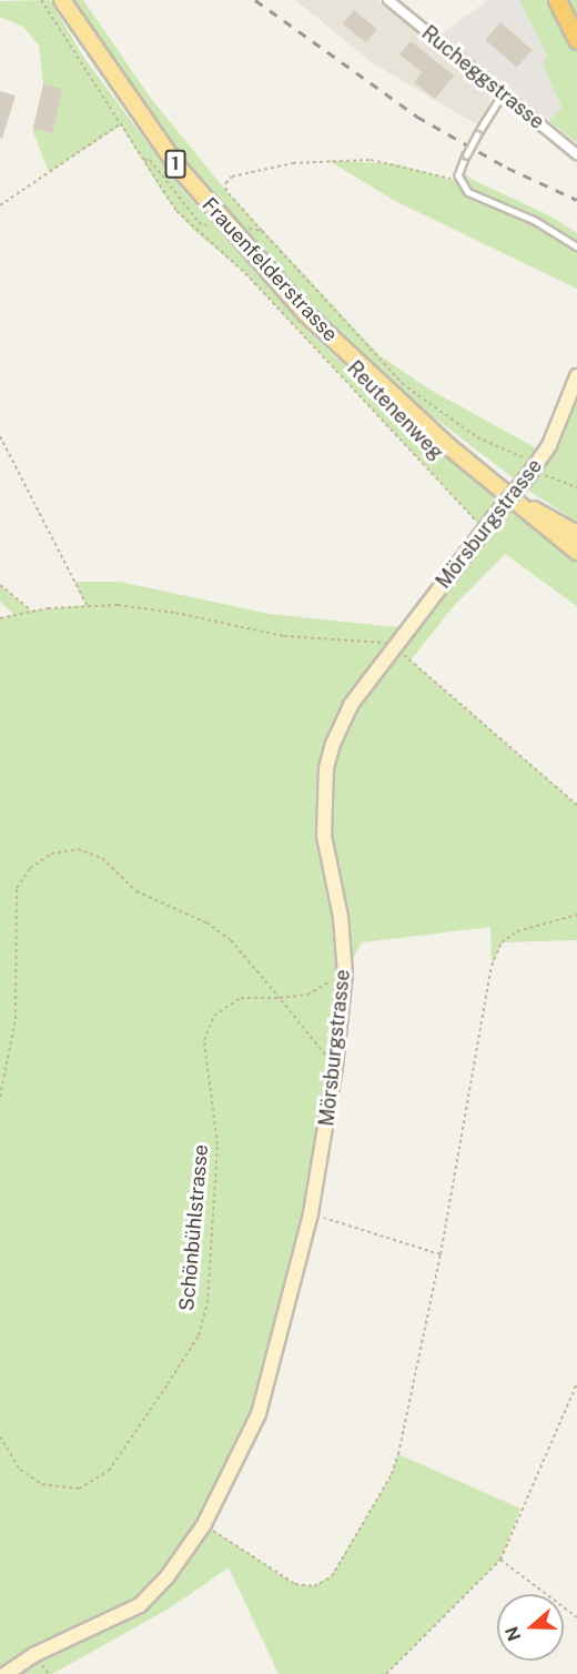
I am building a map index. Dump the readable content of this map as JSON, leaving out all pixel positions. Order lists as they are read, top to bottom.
{
  "streets": {
    "main road": ["1", "Frauenfelderstrasse"],
    "street": ["Rucheggstrasse", "Mörsburgstrasse"],
    "path": ["Reutenenweg", "Schönbühlstrasse"]
  },
  "crossings": [
    ["Reutenenweg", "Mörsburgstrasse"],
    ["Mörsburgstrasse", "Schönbühlstrasse"]
  ],
  "north": "left"
}
